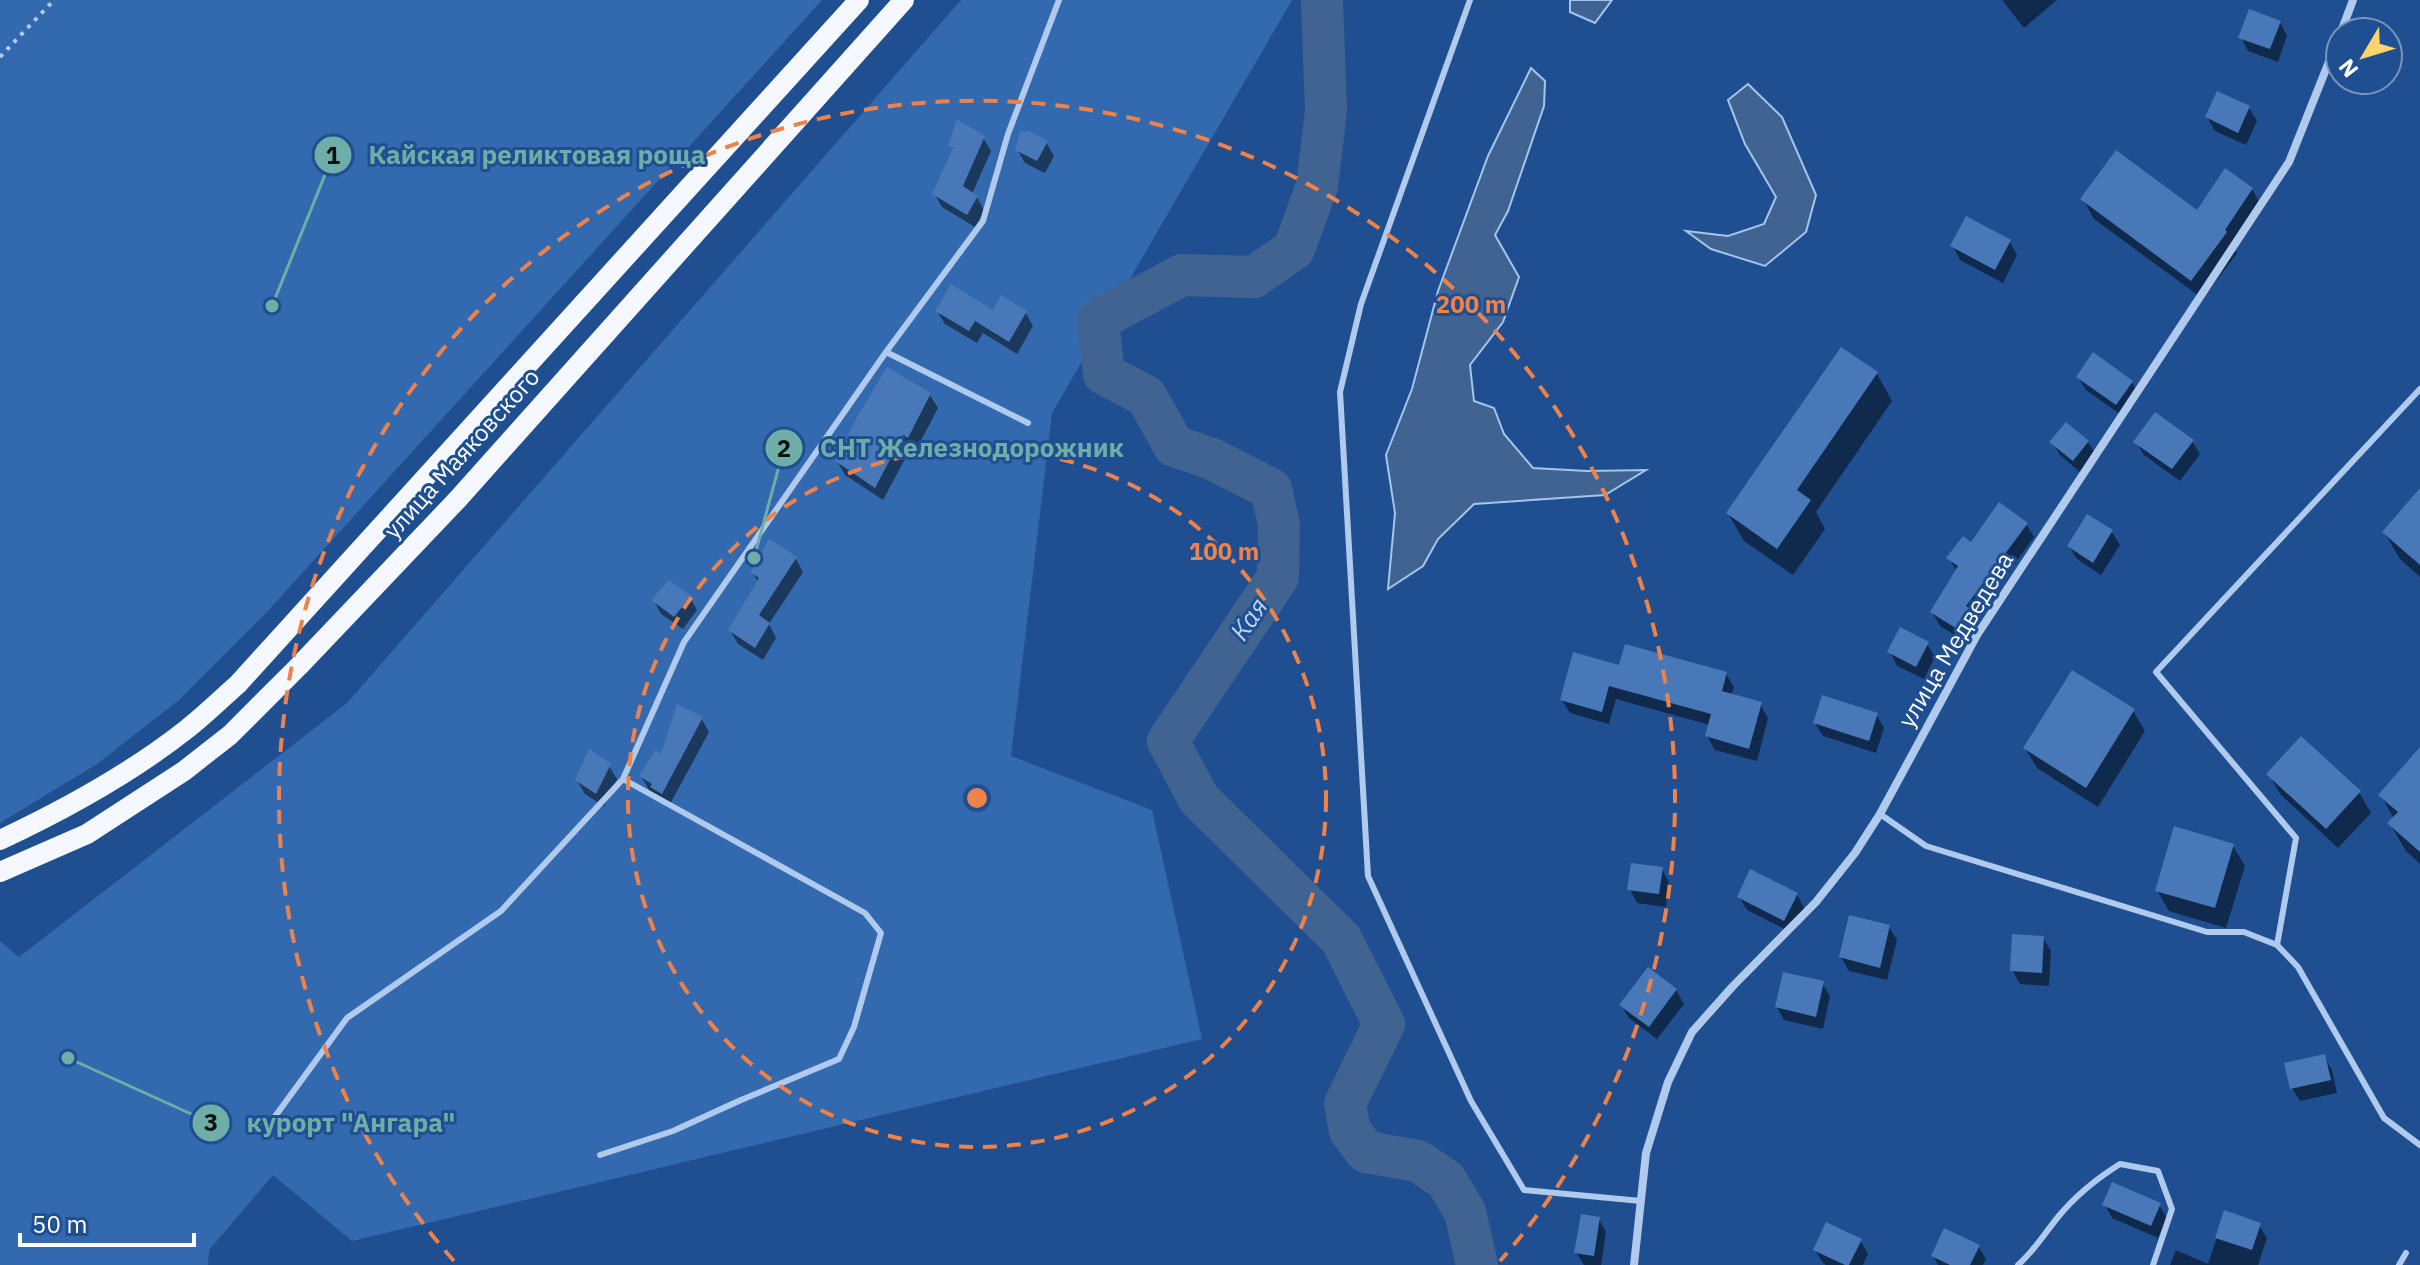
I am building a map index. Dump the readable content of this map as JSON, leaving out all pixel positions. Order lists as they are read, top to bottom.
{
  "streets": {
    "main road": ["улица Маяковского"],
    "street": ["улица Медведева"]
  },
  "water": ["Кая"],
  "places": ["Кайская реликтовая роща", "СНТ Железнодорожник", "курорт \"Ангара\""],
  "scale_bar": "50 m",
  "north": "bottom left",
  "rings": ["200 m", "100 m"]
}
